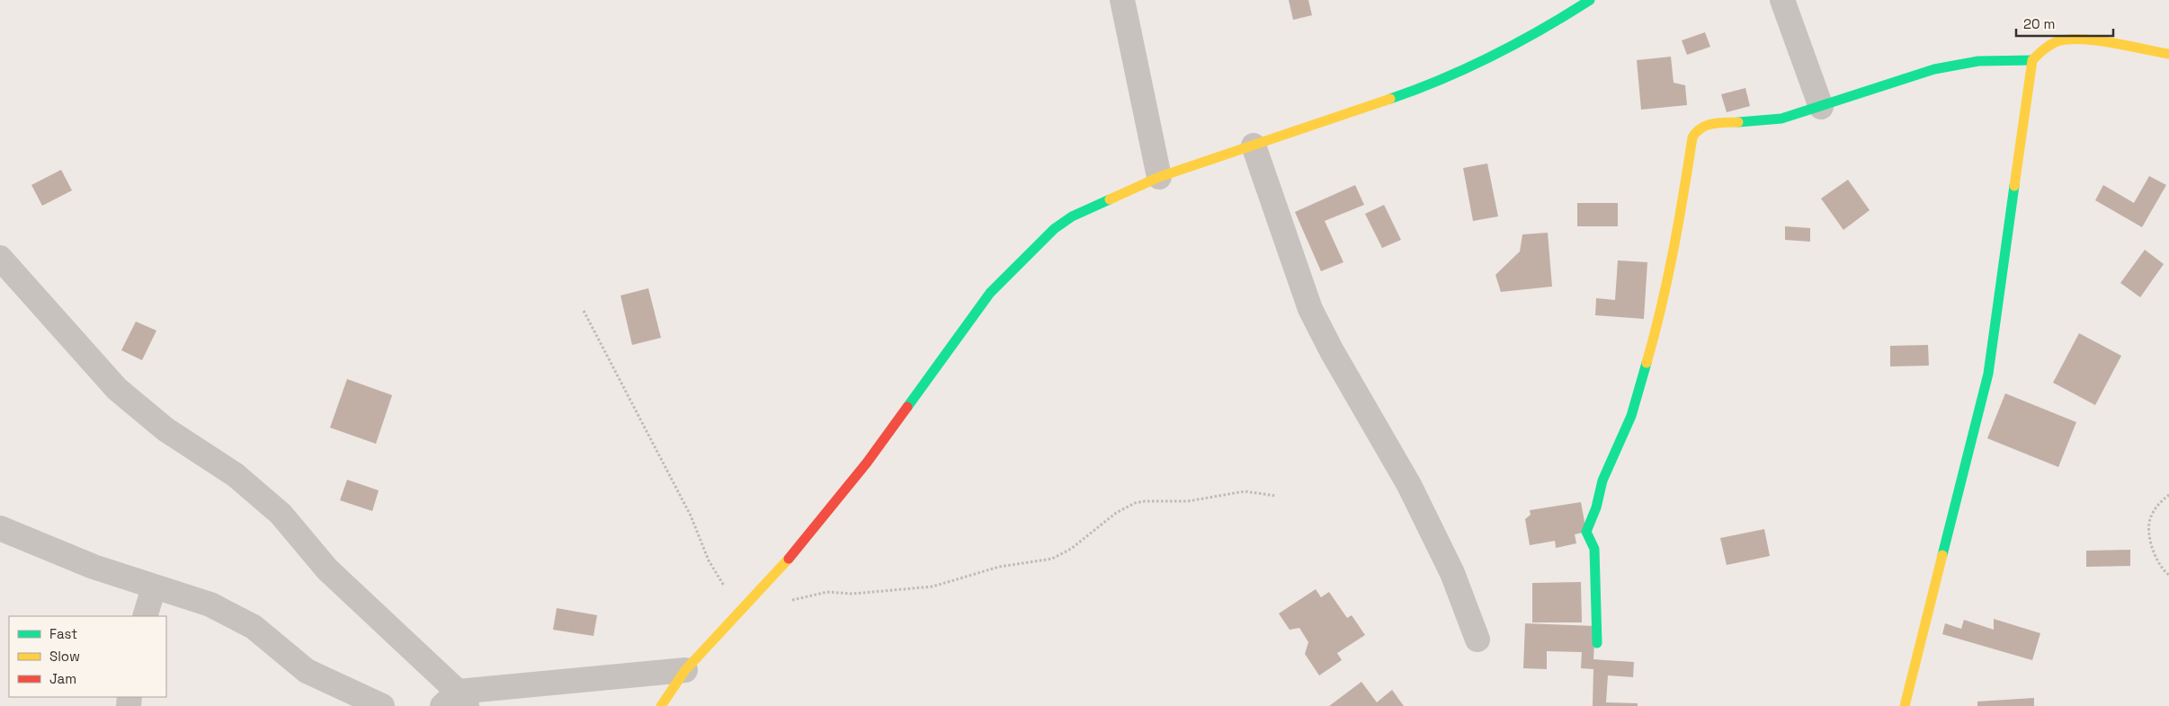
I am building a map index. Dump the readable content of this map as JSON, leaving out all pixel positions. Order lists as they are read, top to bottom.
{
  "legend": ["Fast", "Slow", "Jam"],
  "scale_bar": "20 m"
}
